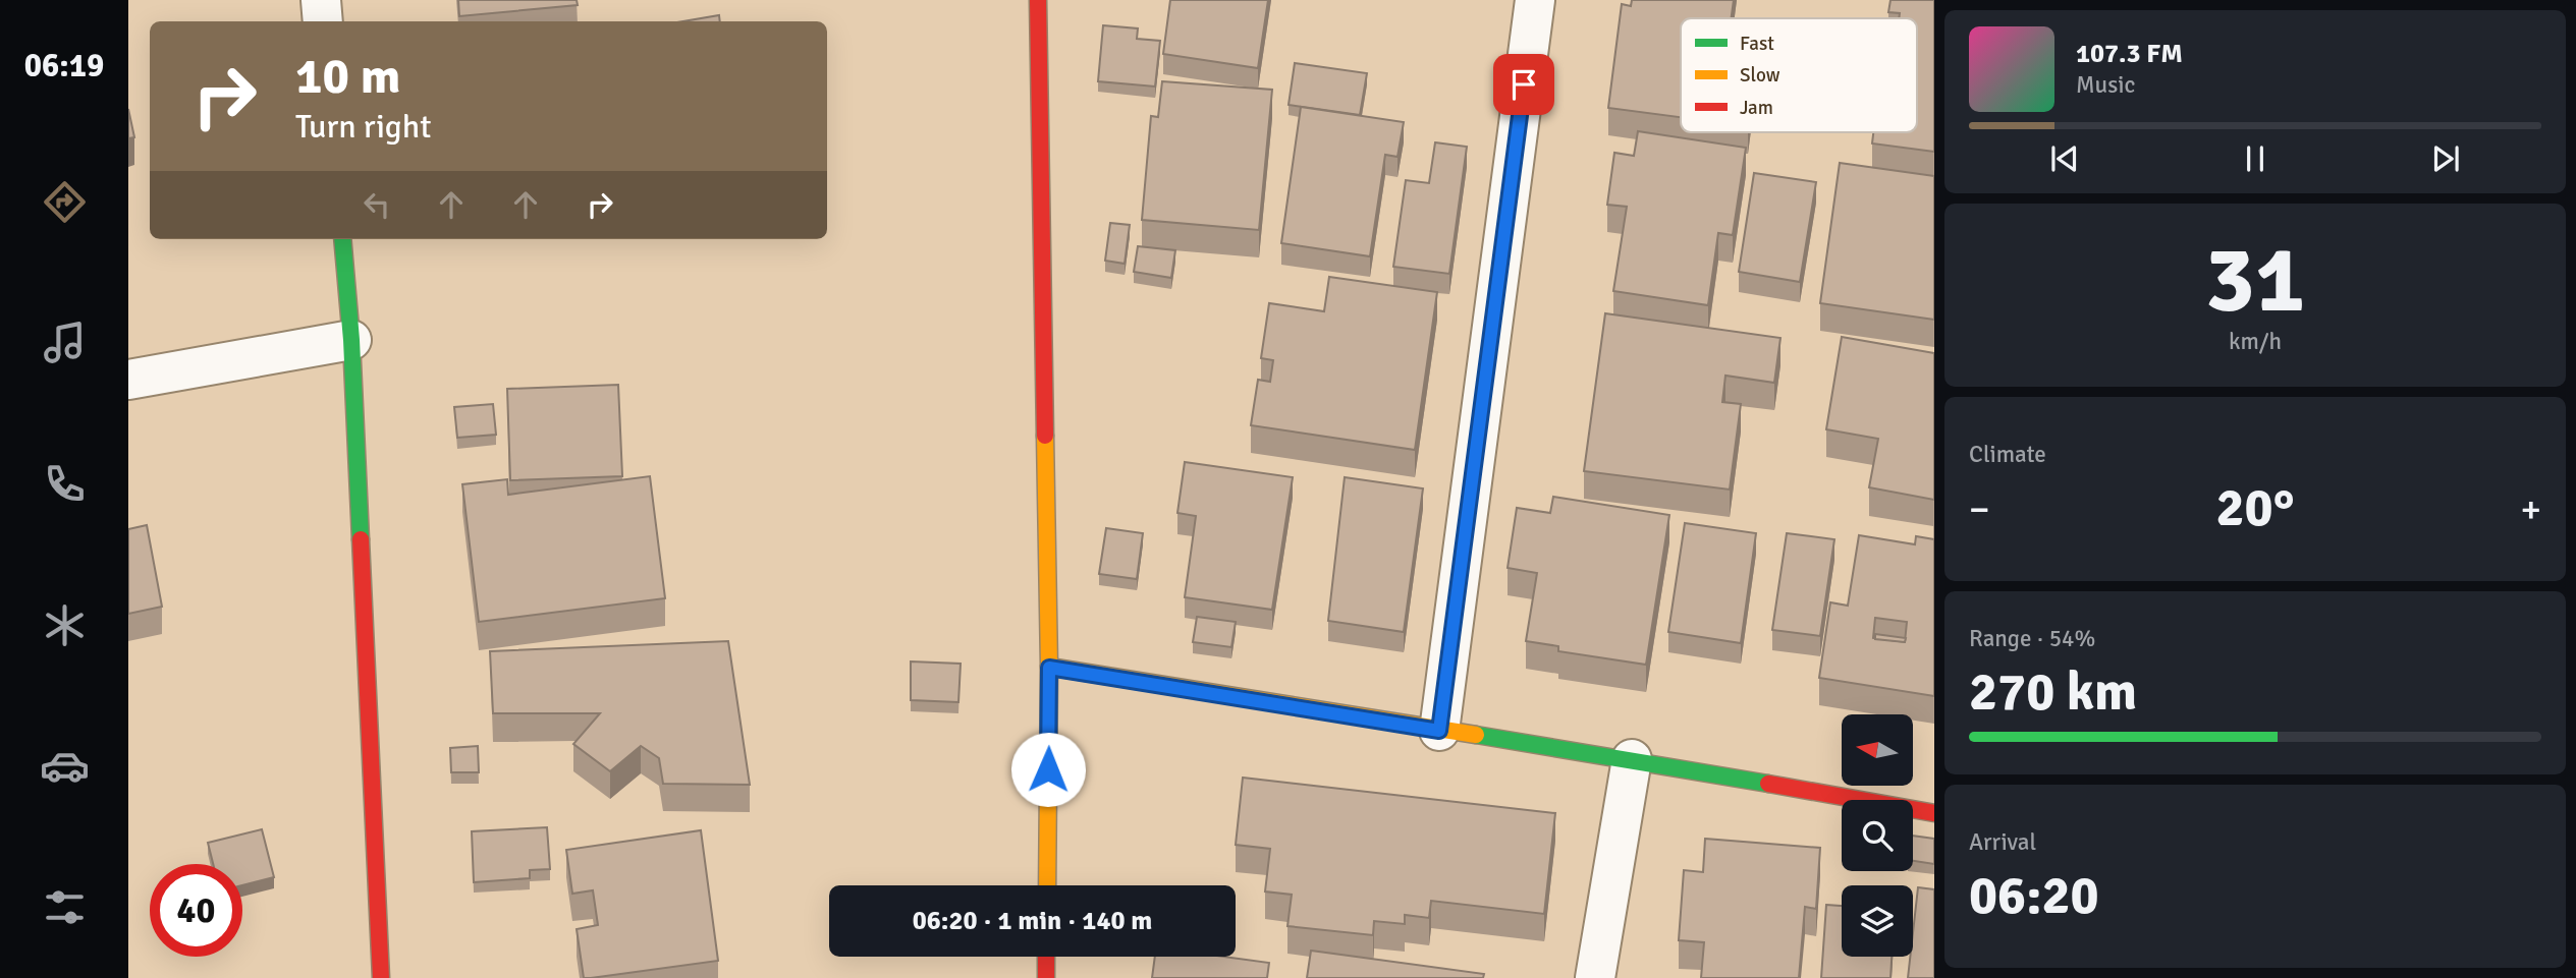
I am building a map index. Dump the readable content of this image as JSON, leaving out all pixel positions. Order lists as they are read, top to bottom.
{
  "legend": ["Fast", "Slow", "Jam"],
  "north": "left",
  "page": {
    "tabs": "06:19",
    "turn": ["10 m", "Turn right"],
    "song": ["107.3 FM", "Music"],
    "tile": [
      ["31", "km/h"],
      "Climate",
      ["Range · 54%", "270 km"],
      ["Arrival", "06:20"]
    ],
    "heat": ["−", "20°", "+"],
    "limit": "40",
    "trip": "06:20 · 1 min · 140 m"
  }
}
